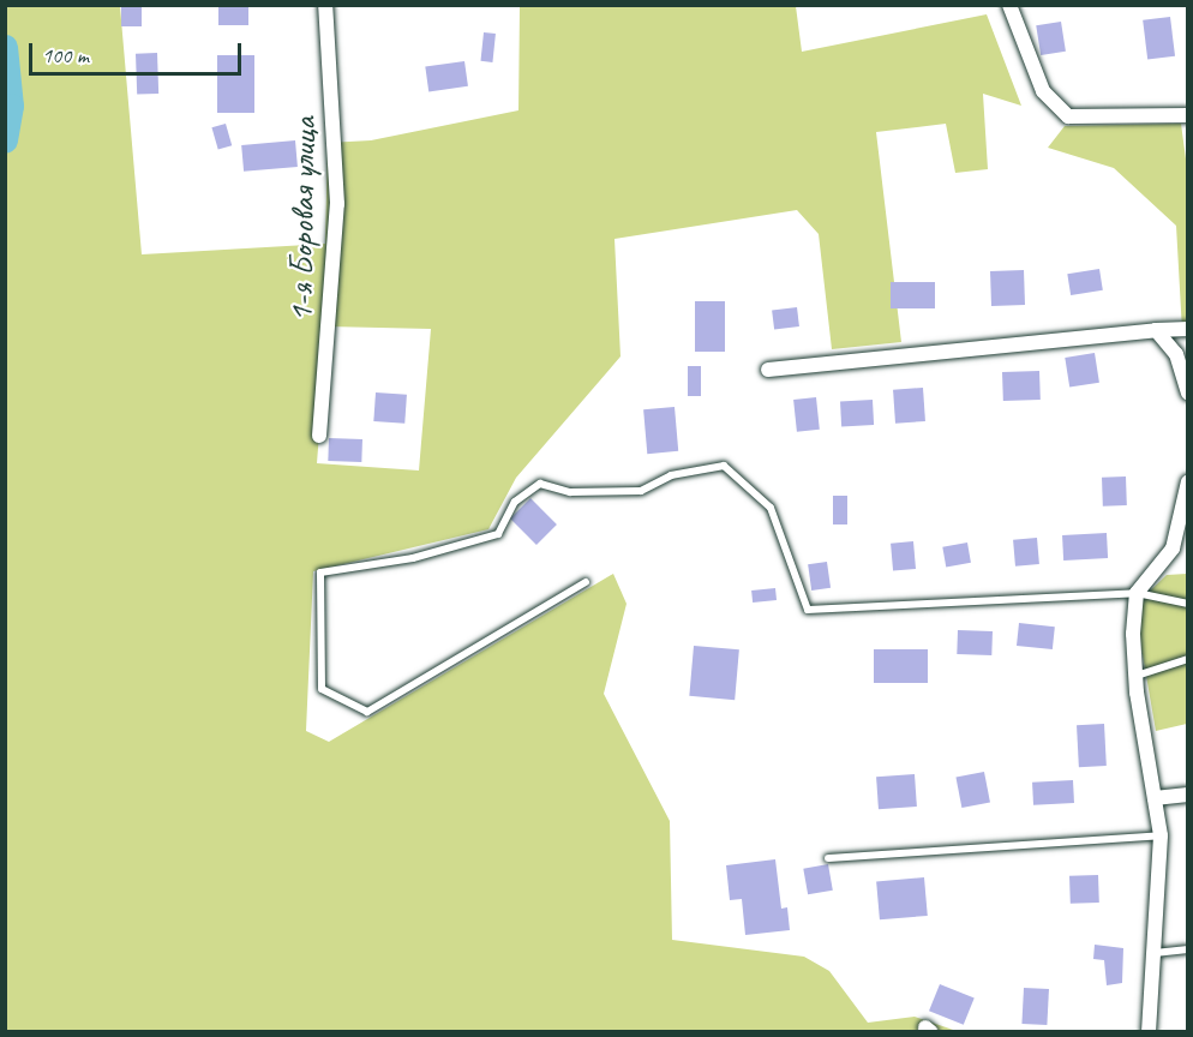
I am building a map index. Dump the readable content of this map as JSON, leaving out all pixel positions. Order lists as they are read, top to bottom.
{
  "streets": {
    "street": ["1-я Боровая улица"]
  },
  "scale_bar": "100 m"
}
